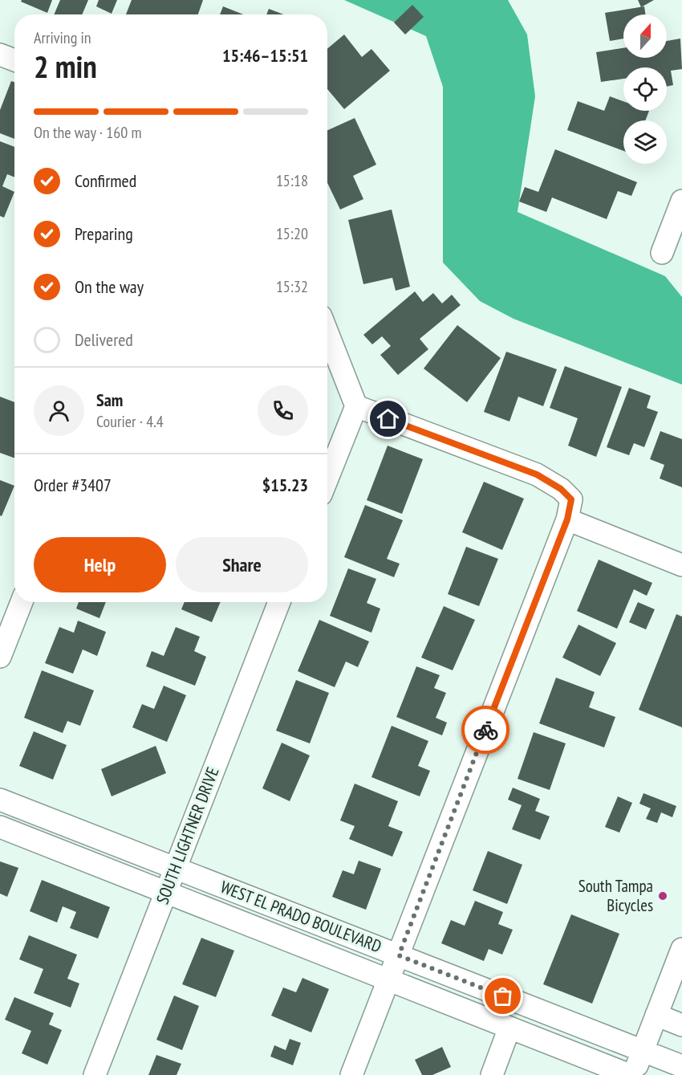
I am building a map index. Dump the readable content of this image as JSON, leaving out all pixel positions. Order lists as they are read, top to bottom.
{
  "streets": {
    "street": ["SOUTH LIGHTNER DRIVE", "WEST EL PRADO BOULEVARD"]
  },
  "crossings": [
    ["SOUTH LIGHTNER DRIVE", "WEST EL PRADO BOULEVARD"]
  ],
  "places": ["South Tampa Bicycles"],
  "north": "top",
  "page": {
    "heading": ["2 min", "Arriving in", "15:46–15:51"],
    "panel": [
      "Sam",
      "Courier · 4.4",
      "Order #3407",
      "$15.23"
    ],
    "bar": "On the way · 160 m",
    "list": [
      ["Confirmed", "15:18"],
      ["Preparing", "15:20"],
      ["On the way", "15:32"],
      "Delivered"
    ],
    "buttons": ["Help", "Share"]
  }
}
